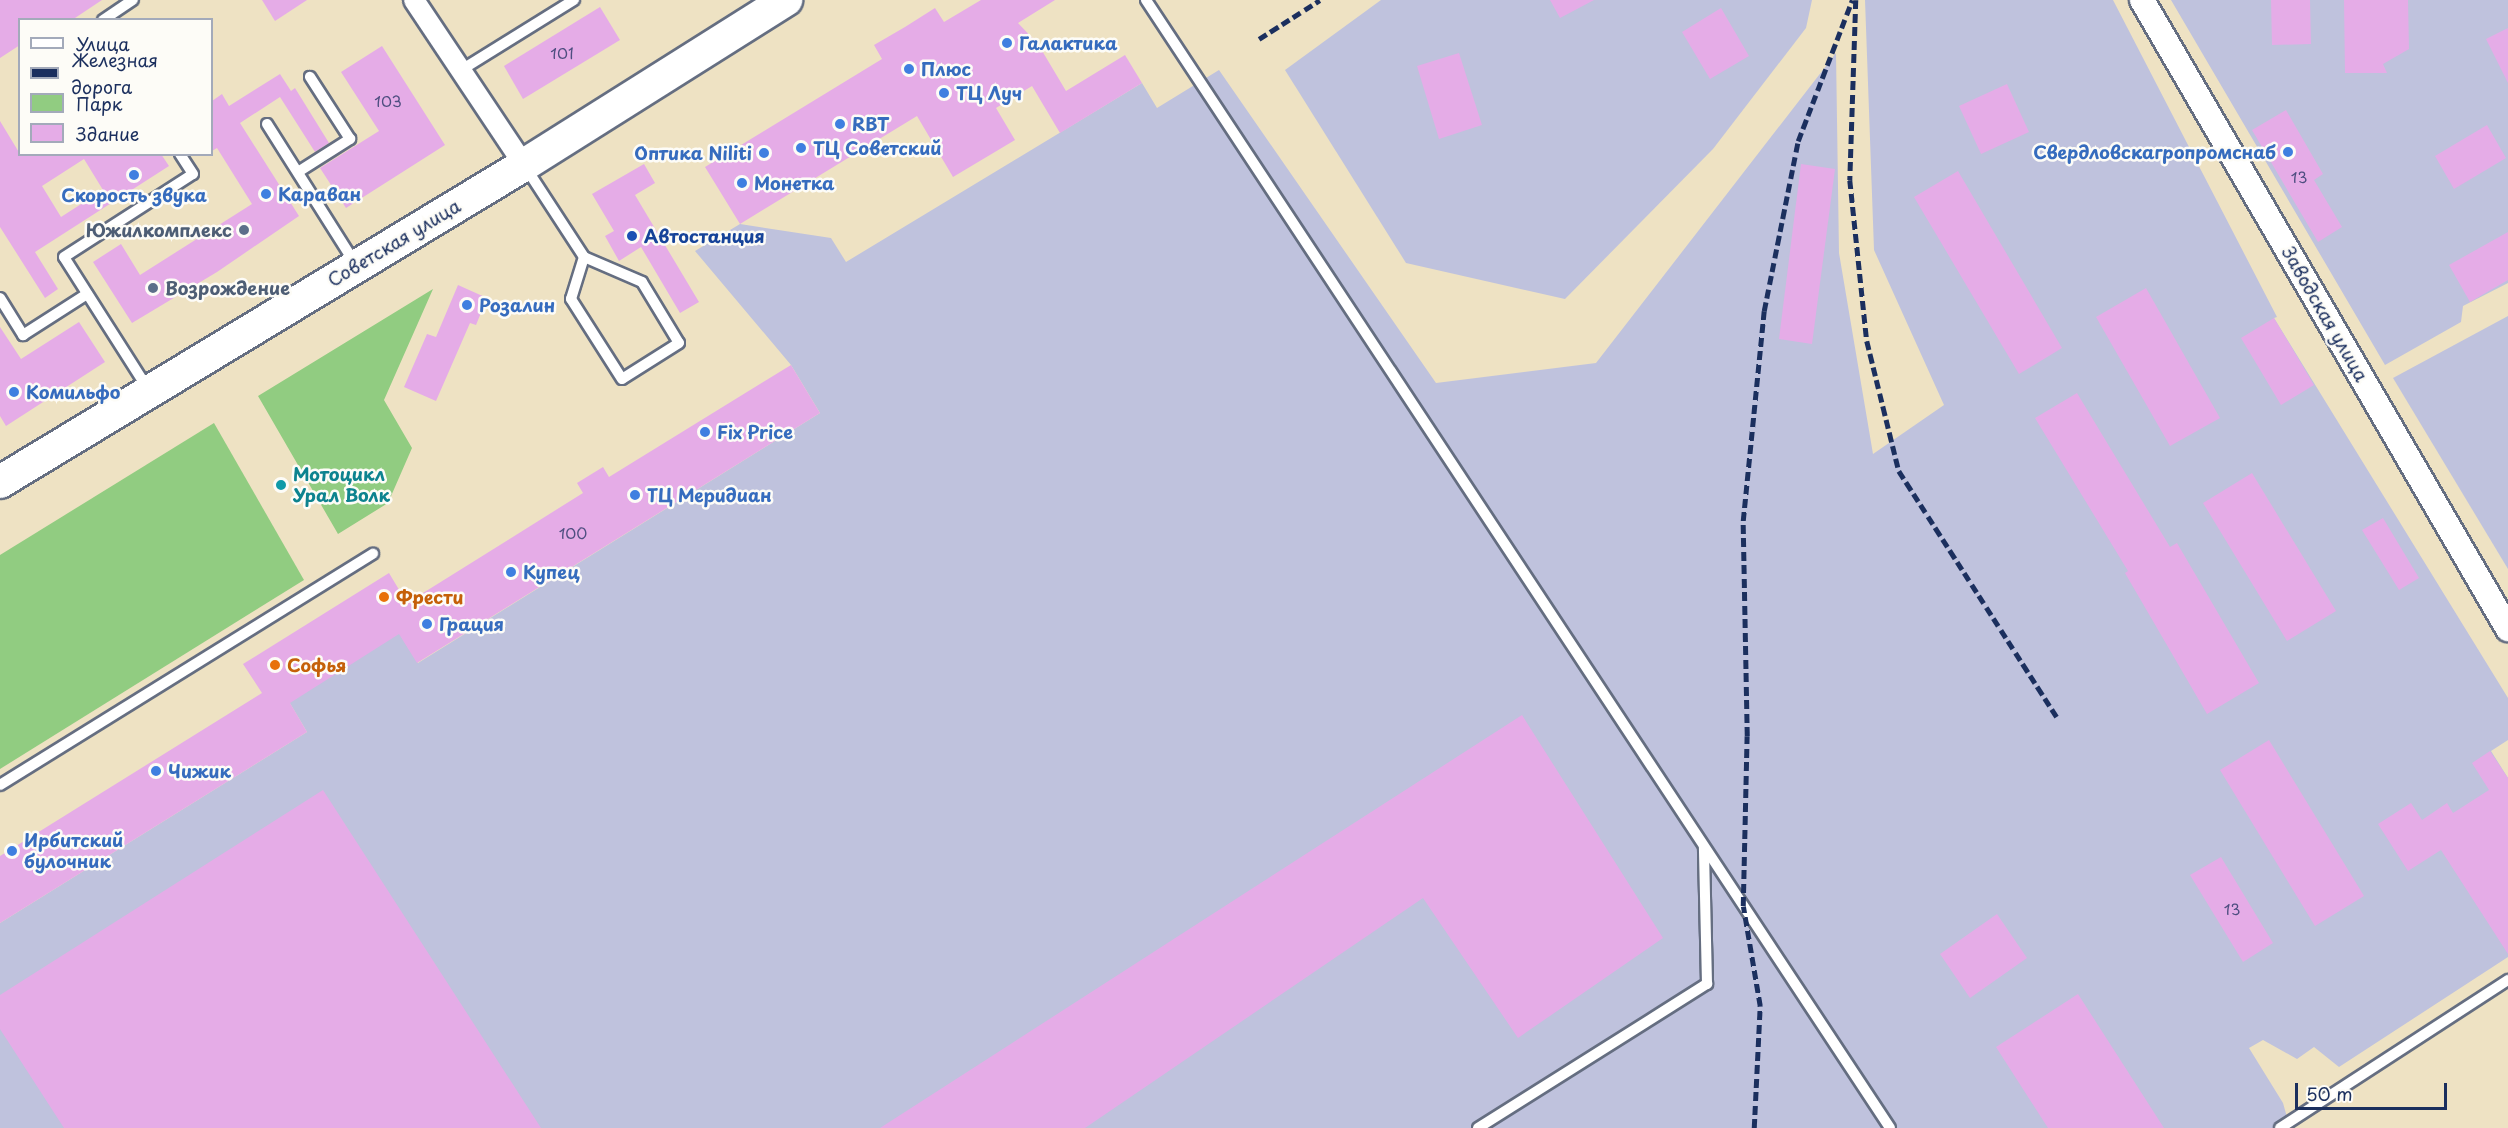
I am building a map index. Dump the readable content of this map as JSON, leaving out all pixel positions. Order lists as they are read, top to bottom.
{
  "streets": {
    "main road": ["Советская улица"],
    "street": ["Заводская улица"]
  },
  "places": [
    "Галактика",
    "Плюс",
    "ТЦ Луч",
    "RBT",
    "ТЦ Советский",
    "Свердловскагропромснаб",
    "Оптика Niliti",
    "Скорость звука",
    "Монетка",
    "Караван",
    "Южилкомплекс",
    "Автостанция",
    "Возрождение",
    "Розалин",
    "Комильфо",
    "Fix Price",
    "Мотоцикл Урал Волк",
    "ТЦ Меридиан",
    "Купец",
    "Фрести",
    "Грация",
    "Софья",
    "Чижик",
    "Ирбитский булочник"
  ],
  "house_numbers": [
    "101",
    "103",
    "13",
    "100",
    "13"
  ],
  "legend": [
    "Улица",
    "Железная дорога",
    "Парк",
    "Здание"
  ],
  "scale_bar": "50 m"
}
